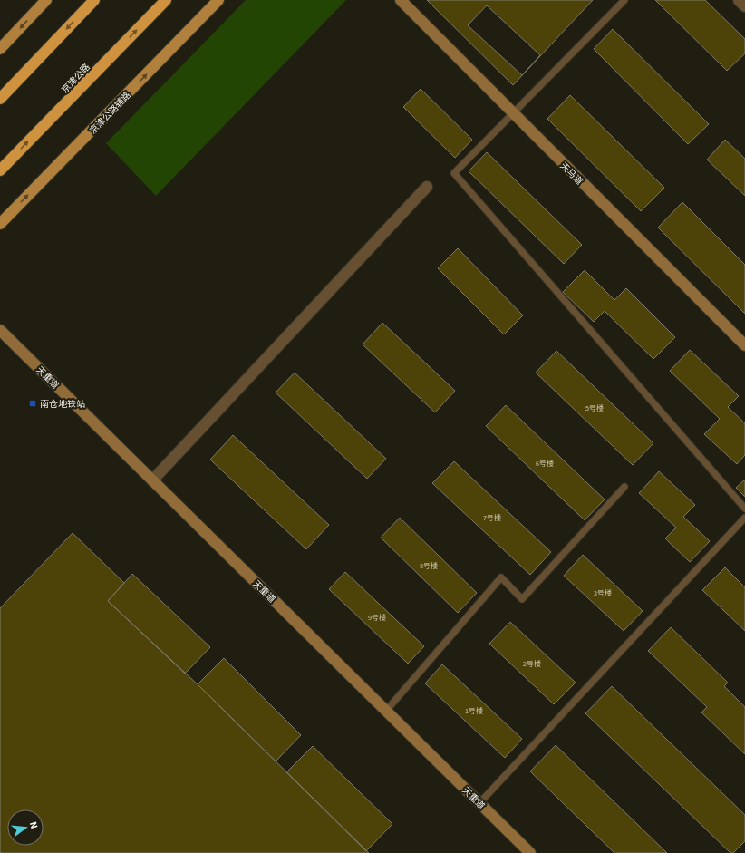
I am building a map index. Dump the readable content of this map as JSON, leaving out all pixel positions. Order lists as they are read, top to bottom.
{
  "streets": {
    "highway": ["京津公路"],
    "main road": ["京津公路辅路"],
    "street": ["天马道", "天重道"]
  },
  "one_way": ["京津公路辅路"],
  "places": {
    "transit": ["南仓地铁站"]
  },
  "house_numbers": [
    "5号楼",
    "6号楼",
    "7号楼",
    "8号楼",
    "3号楼",
    "9号楼",
    "2号楼",
    "1号楼"
  ],
  "north": "right"
}
